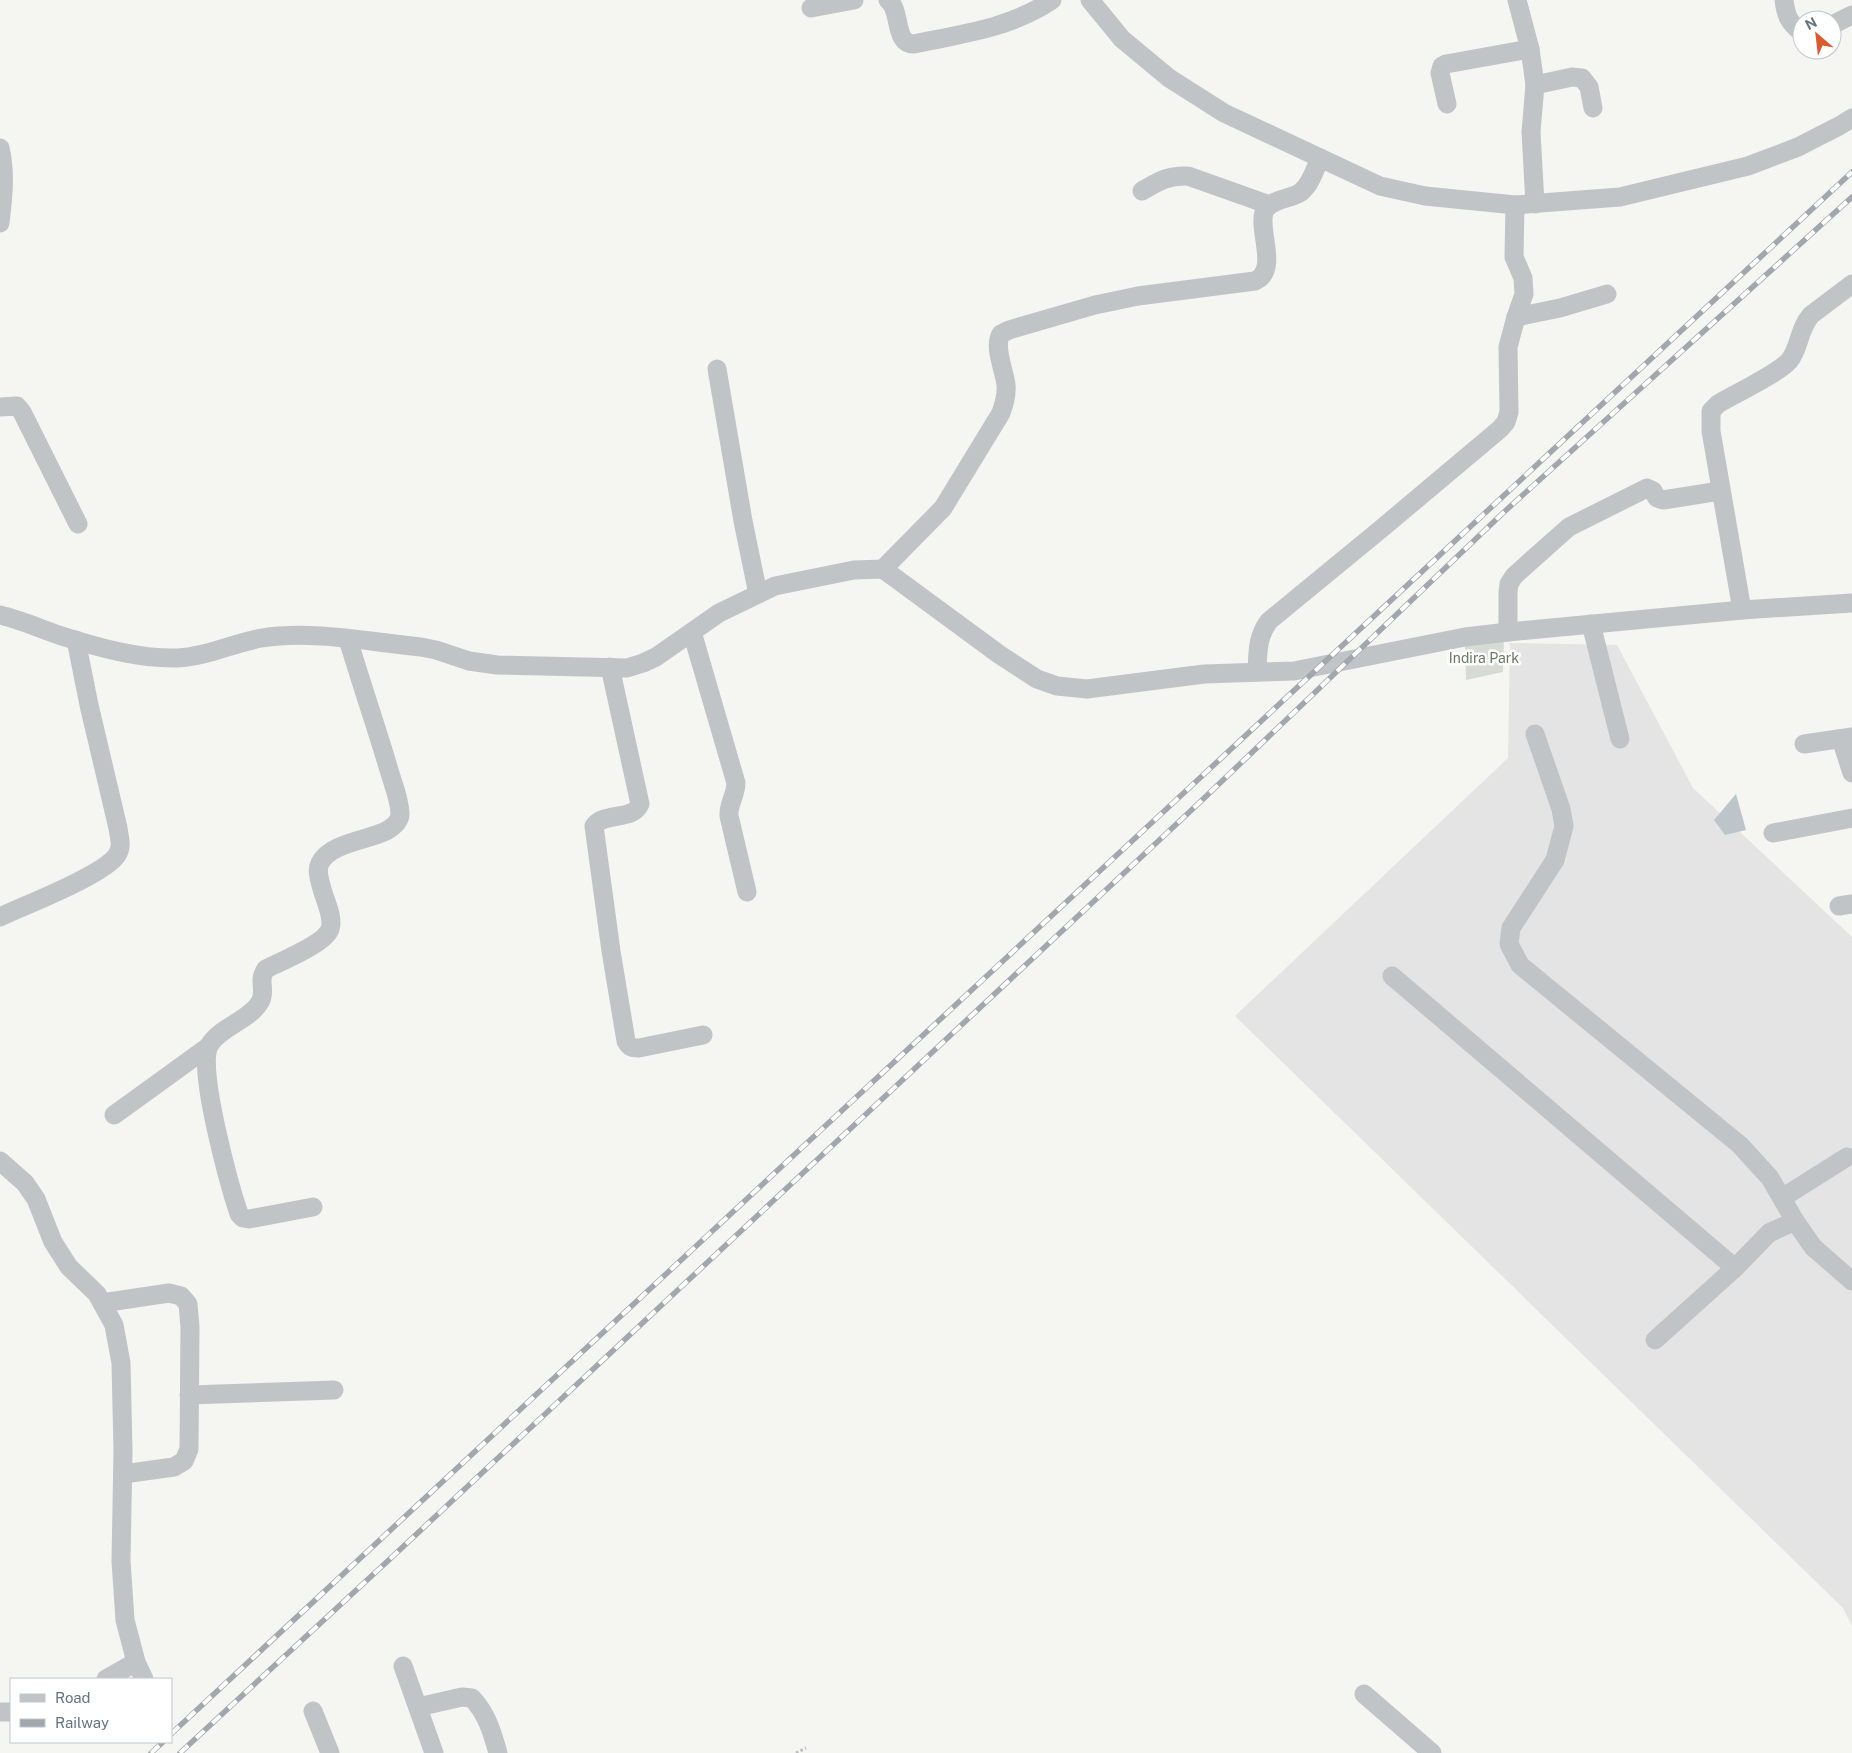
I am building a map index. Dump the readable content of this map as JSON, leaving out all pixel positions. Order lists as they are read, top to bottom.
{
  "parks": ["Indira Park"],
  "legend": ["Road", "Railway"],
  "north": "top left"
}
